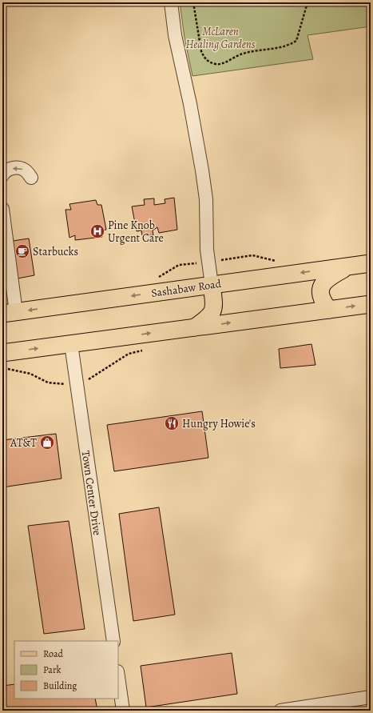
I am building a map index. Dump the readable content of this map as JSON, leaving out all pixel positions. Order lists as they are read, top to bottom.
{
  "streets": {
    "main road": ["Sashabaw Road"],
    "street": ["Town Center Drive"]
  },
  "parks": ["McLaren Healing Gardens"],
  "places": {
    "hospital": ["Pine Knob Urgent Care"],
    "cafe": ["Starbucks"],
    "restaurant": ["Hungry Howie's"],
    "shop": ["AT&T"]
  },
  "legend": ["Road", "Park", "Building"]
}
